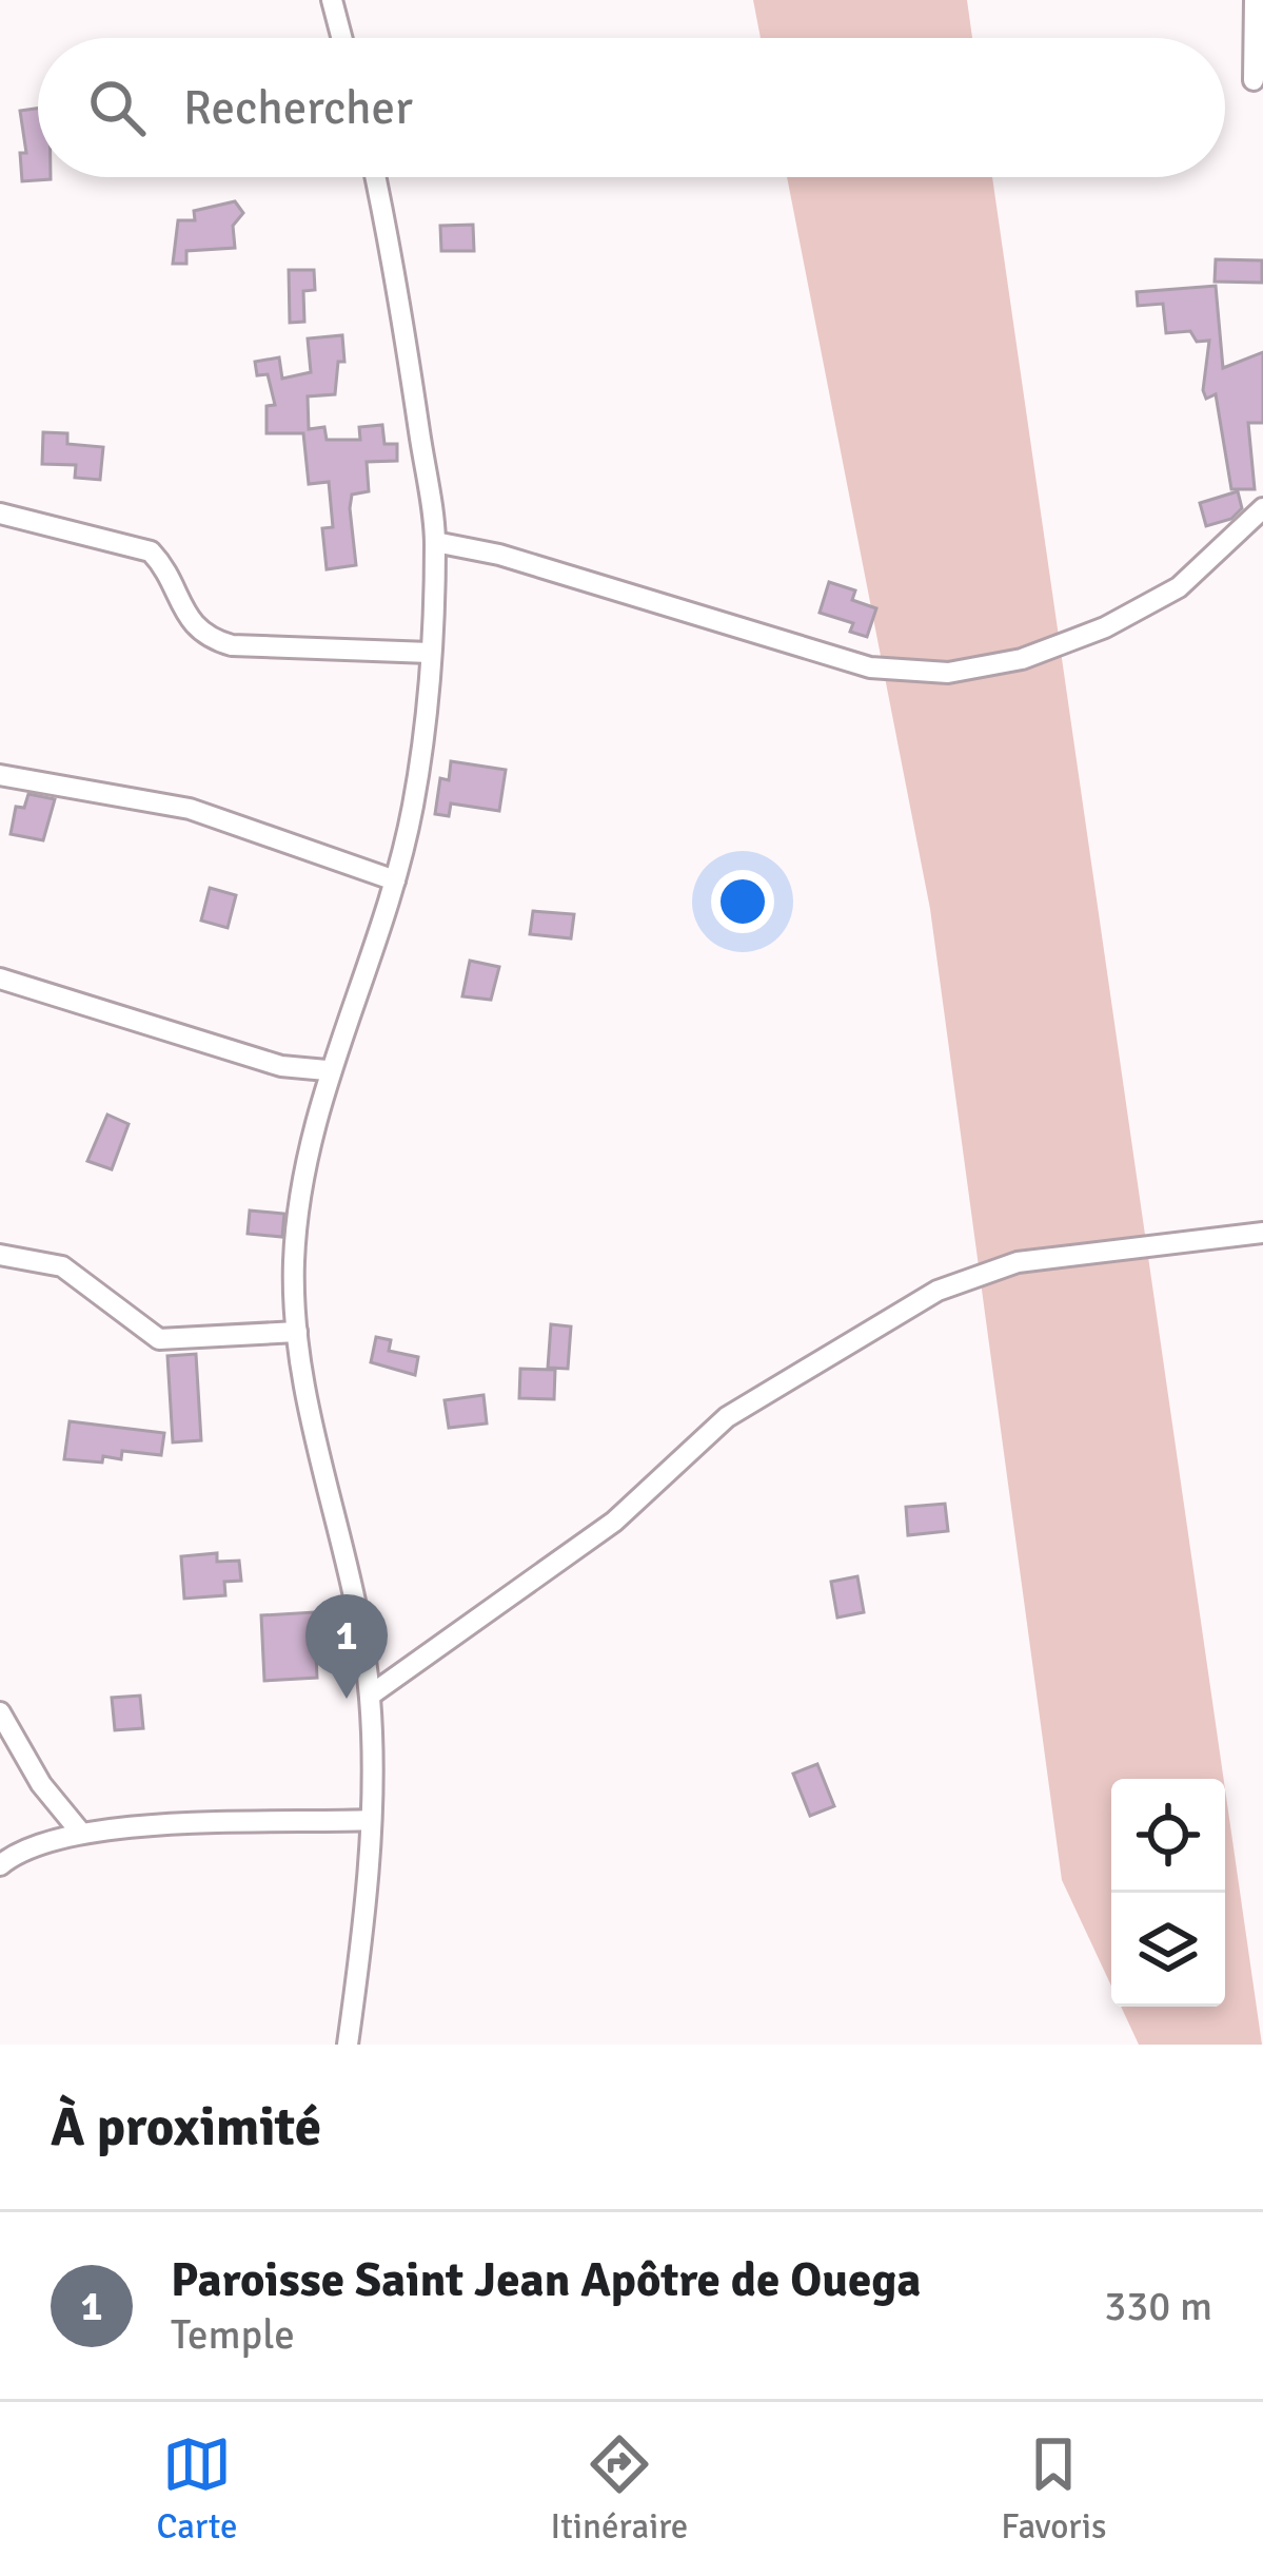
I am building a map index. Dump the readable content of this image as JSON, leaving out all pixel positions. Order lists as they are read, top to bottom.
{
  "page": {
    "search": "Rechercher",
    "pins": "1",
    "heading": "À proximité",
    "list": [
      {
        "mark": "1",
        "name": "Paroisse Saint Jean Apôtre de Ouega",
        "note": "Temple",
        "value": "330 m"
      }
    ],
    "nav": ["Carte", "Itinéraire", "Favoris"]
  }
}
